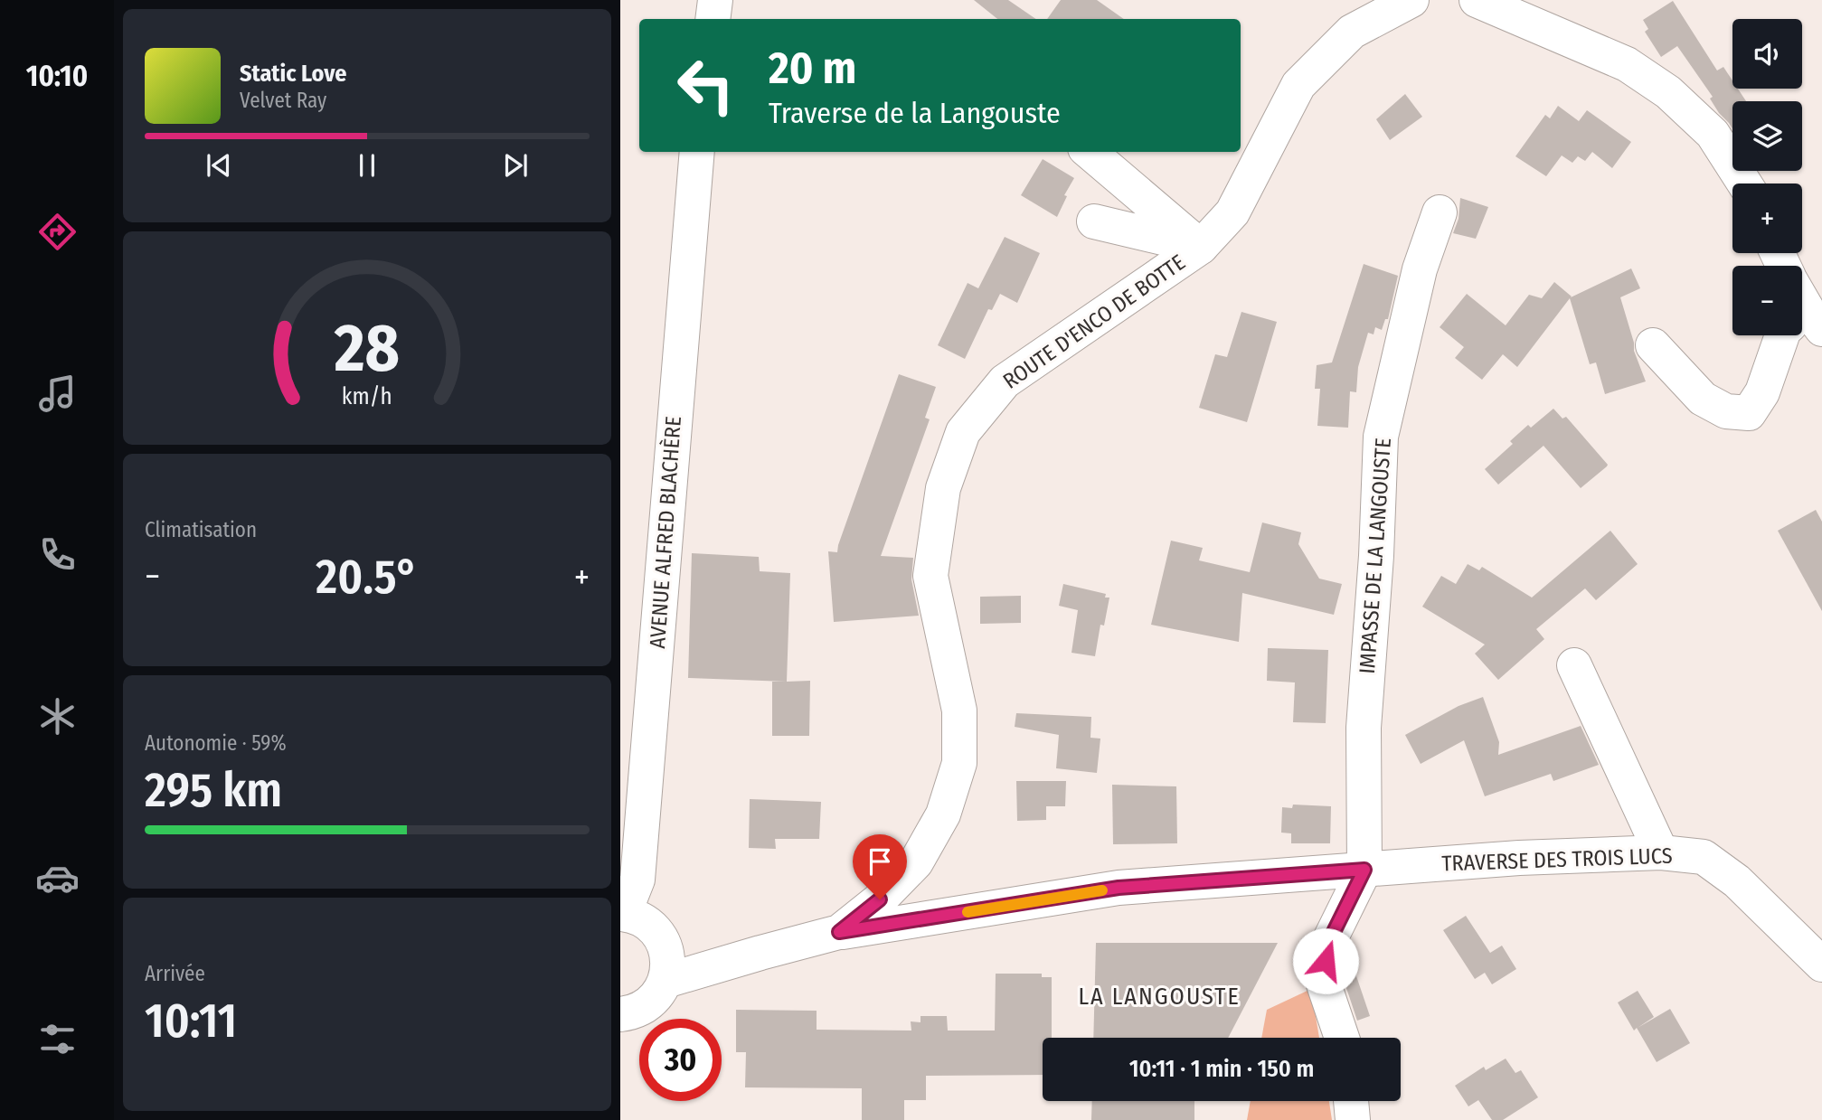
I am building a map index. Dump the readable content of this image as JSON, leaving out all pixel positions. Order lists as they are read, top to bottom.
{
  "streets": {
    "street": [
      "ROUTE D'ENCO DE BOTTE",
      "AVENUE ALFRED BLACHÈRE",
      "IMPASSE DE LA LANGOUSTE",
      "TRAVERSE DES TROIS LUCS"
    ]
  },
  "crossings": [
    ["ROUTE D'ENCO DE BOTTE", "TRAVERSE DES TROIS LUCS"],
    ["IMPASSE DE LA LANGOUSTE", "TRAVERSE DES TROIS LUCS"]
  ],
  "districts": ["LA LANGOUSTE"],
  "page": {
    "tabs": "10:10",
    "map_buttons": ["+", "−"],
    "turn": ["20 m", "Traverse de la Langouste"],
    "song": ["Static Love", "Velvet Ray"],
    "tile": [
      "Climatisation",
      ["Autonomie · 59%", "295 km"],
      ["Arrivée", "10:11"]
    ],
    "heat": ["−", "20.5°", "+"],
    "limit": "30",
    "trip": "10:11 · 1 min · 150 m",
    "gauge": ["28", "km/h"]
  }
}
